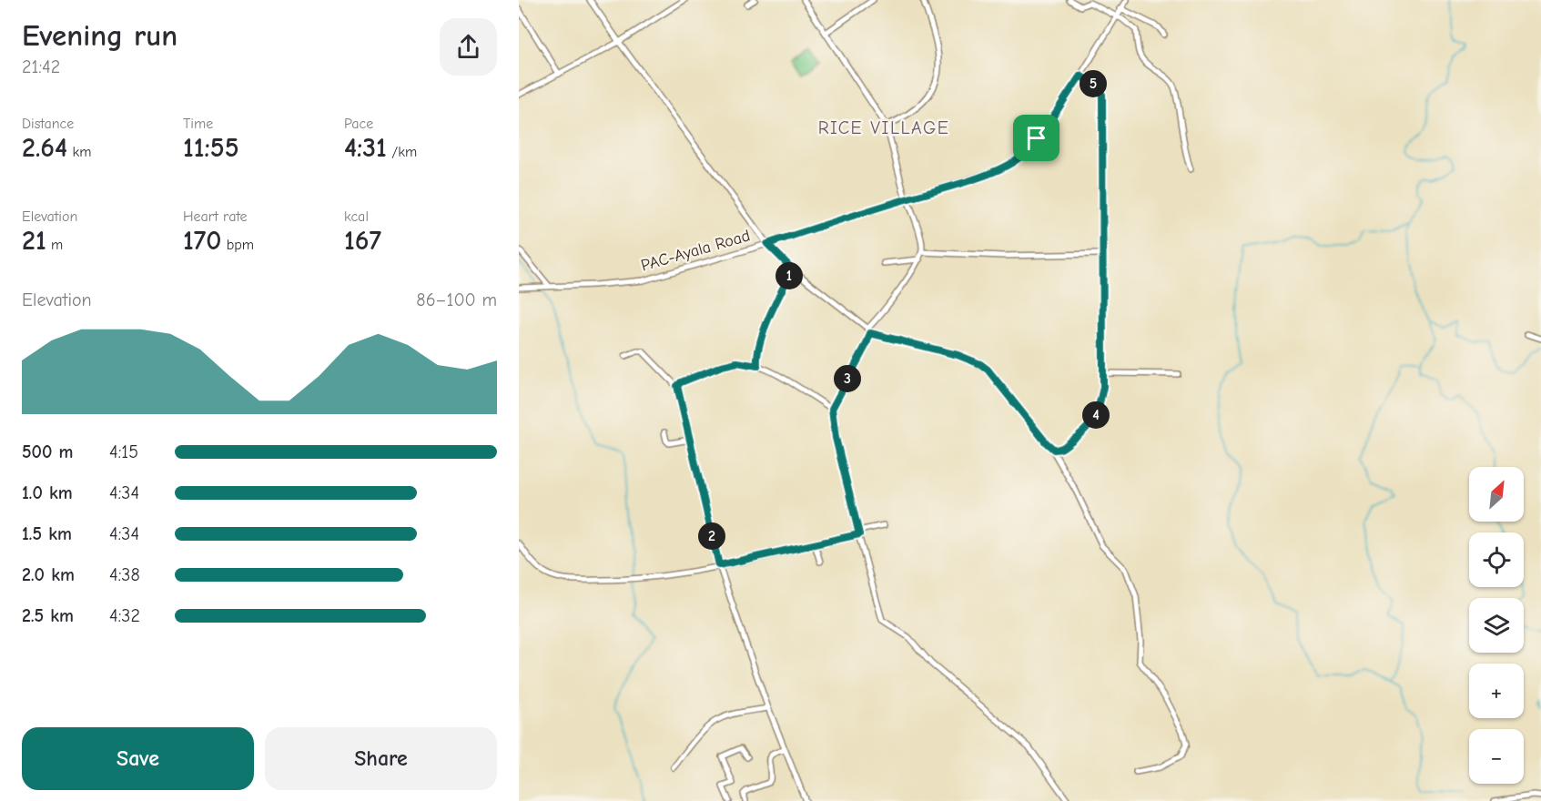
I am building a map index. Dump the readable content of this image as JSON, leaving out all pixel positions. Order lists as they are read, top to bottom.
{
  "streets": {
    "street": ["PAC-Ayala Road"]
  },
  "districts": ["RICE VILLAGE"],
  "north": "top right",
  "page": {
    "heading": ["Evening run", "21:42"],
    "pins": [
      "5",
      "1",
      "3",
      "4",
      "2"
    ],
    "stats": [
      ["Distance", "2.64 km"],
      ["Time", "11:55"],
      ["Pace", "4:31 /km"],
      ["Elevation", "21 m"],
      ["Heart rate", "170 bpm"],
      ["kcal", "167"]
    ],
    "chart": ["Elevation", "86–100 m"],
    "list": [
      {
        "name": "500 m",
        "note": "4:15"
      },
      {
        "name": "1.0 km",
        "note": "4:34"
      },
      {
        "name": "1.5 km",
        "note": "4:34"
      },
      {
        "name": "2.0 km",
        "note": "4:38"
      },
      {
        "name": "2.5 km",
        "note": "4:32"
      }
    ],
    "map_buttons": ["+", "−"],
    "buttons": ["Save", "Share"]
  }
}
